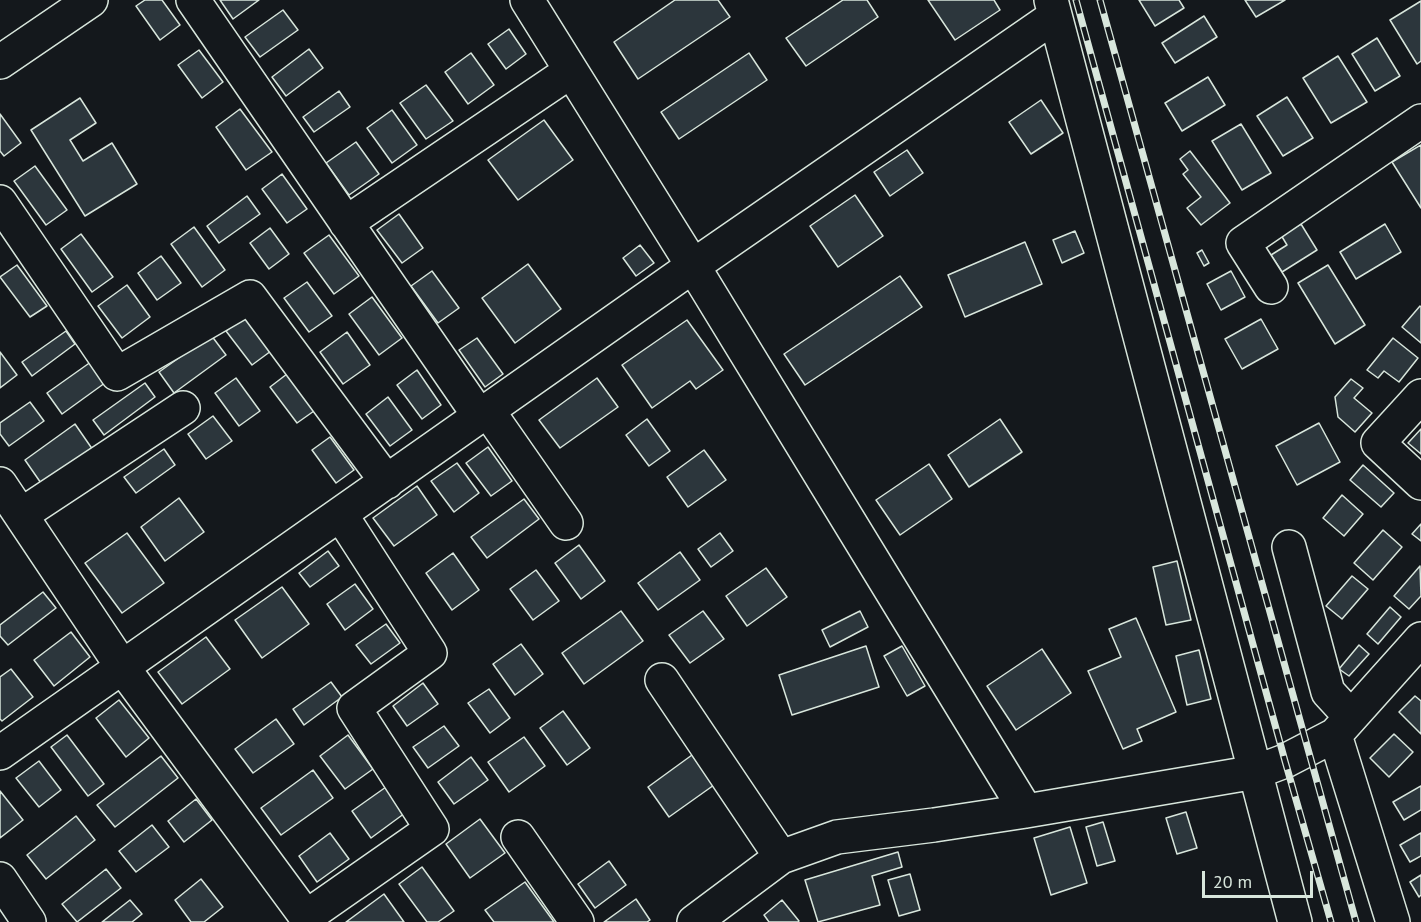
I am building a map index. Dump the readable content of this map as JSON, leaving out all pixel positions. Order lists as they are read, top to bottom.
{
  "scale_bar": "20 m"
}
